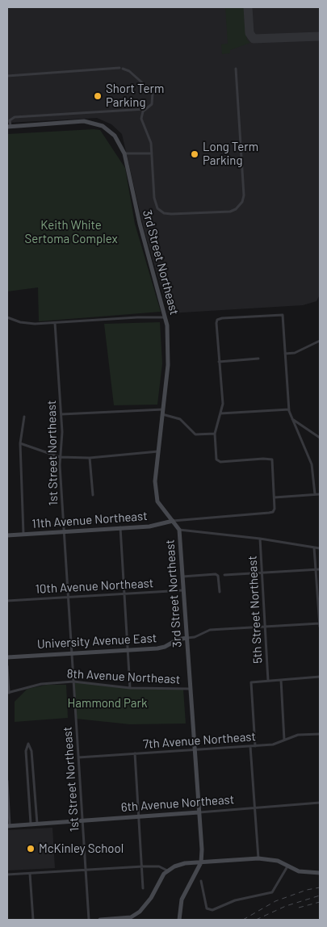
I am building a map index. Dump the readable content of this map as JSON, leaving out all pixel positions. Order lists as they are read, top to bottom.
{
  "streets": {
    "street": [
      "3rd Street Northeast",
      "1st Street Northeast",
      "11th Avenue Northeast",
      "10th Avenue Northeast",
      "5th Street Northeast",
      "University Avenue East",
      "8th Avenue Northeast",
      "7th Avenue Northeast",
      "6th Avenue Northeast"
    ]
  },
  "crossings": [
    ["3rd Street Northeast", "11th Avenue Northeast"],
    ["3rd Street Northeast", "10th Avenue Northeast"],
    ["3rd Street Northeast", "University Avenue East"],
    ["3rd Street Northeast", "8th Avenue Northeast"],
    ["3rd Street Northeast", "7th Avenue Northeast"],
    ["3rd Street Northeast", "6th Avenue Northeast"],
    ["1st Street Northeast", "11th Avenue Northeast"],
    ["1st Street Northeast", "10th Avenue Northeast"],
    ["1st Street Northeast", "University Avenue East"],
    ["1st Street Northeast", "8th Avenue Northeast"],
    ["1st Street Northeast", "7th Avenue Northeast"],
    ["1st Street Northeast", "6th Avenue Northeast"]
  ],
  "parks": ["Keith White Sertoma Complex", "Hammond Park"],
  "places": ["Short Term Parking", "Long Term Parking", "McKinley School"]
}
